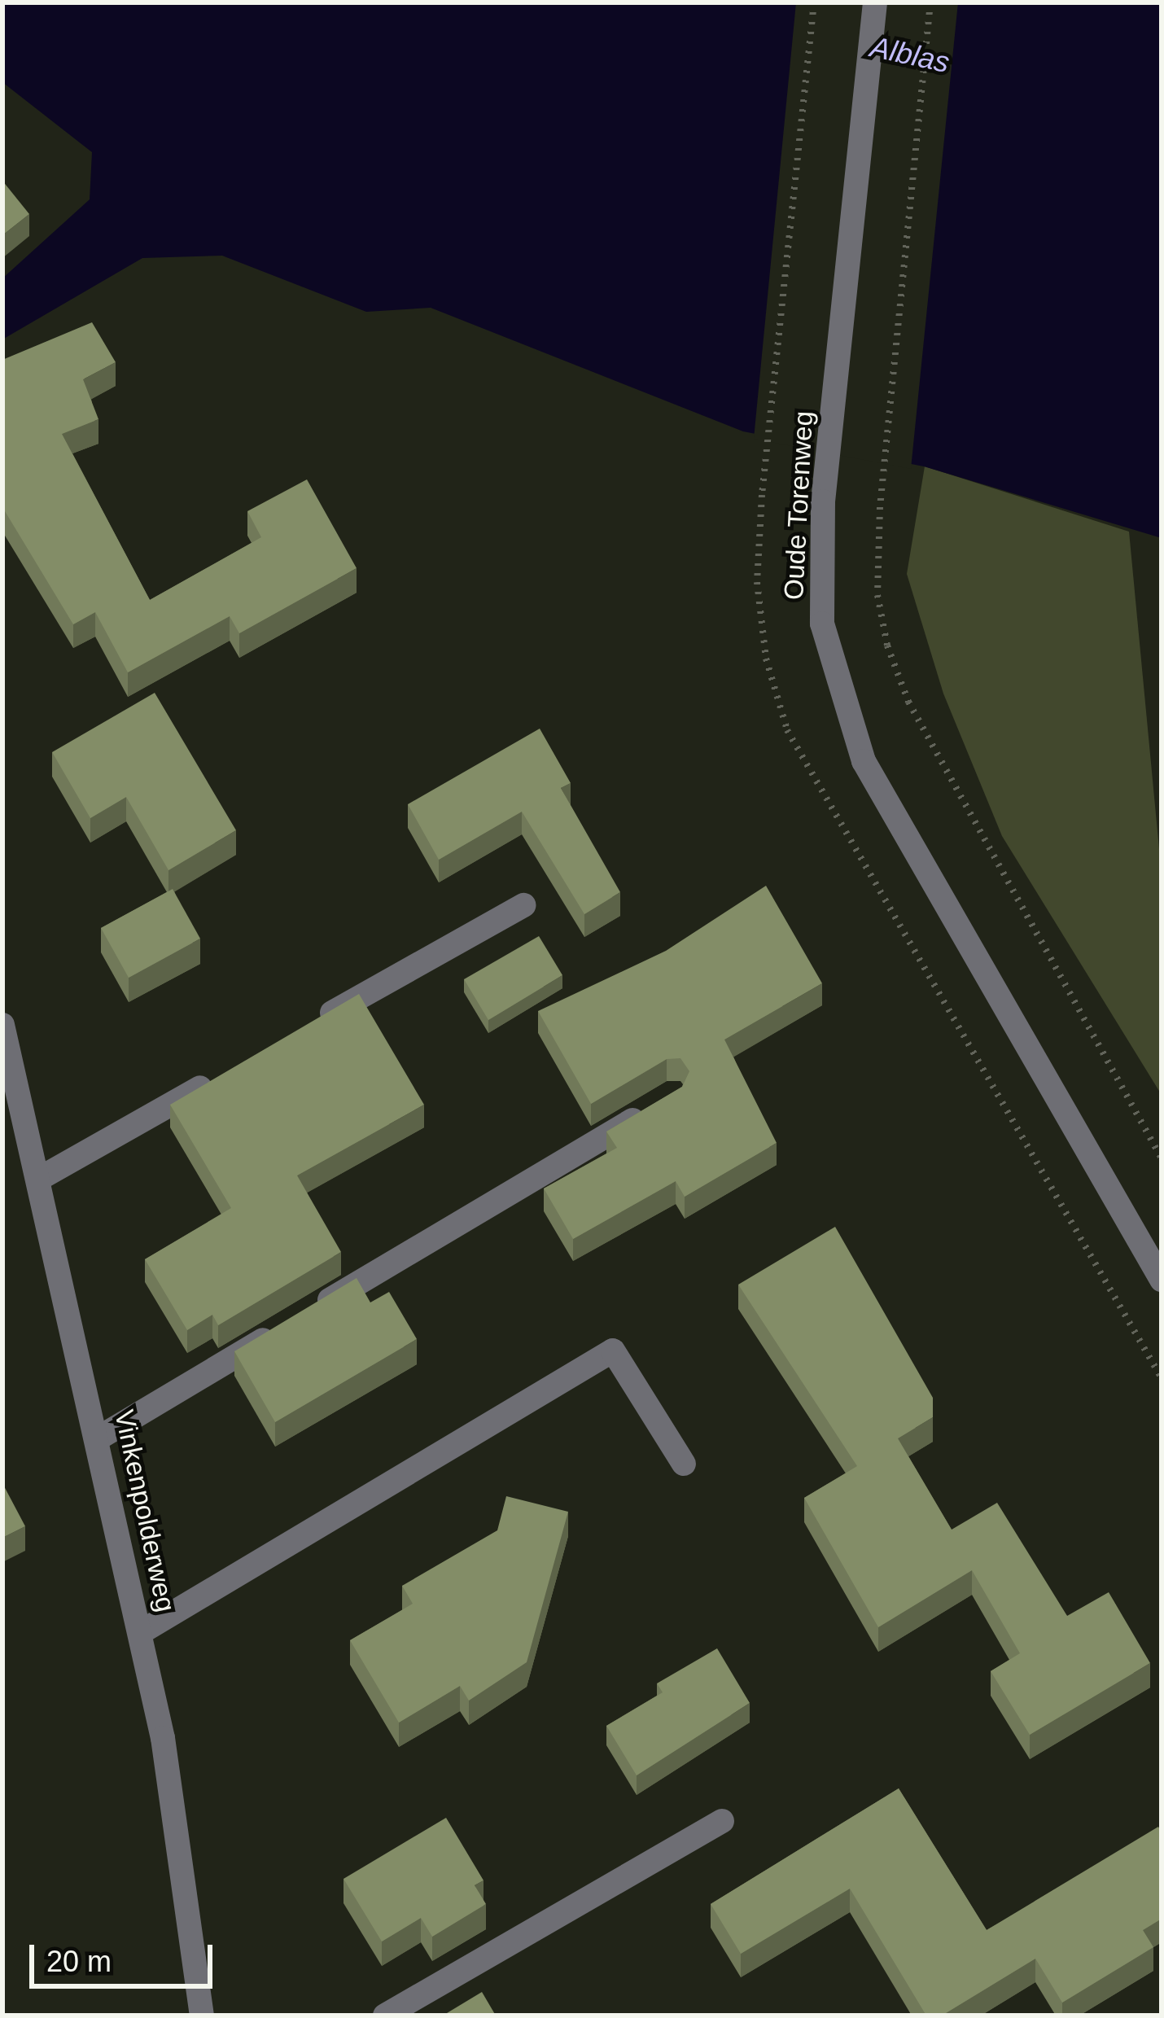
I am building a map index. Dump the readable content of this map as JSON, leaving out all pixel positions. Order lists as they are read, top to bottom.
{
  "streets": {
    "street": ["Oude Torenweg", "Vinkenpolderweg"]
  },
  "water": ["Alblas"],
  "scale_bar": "20 m"
}
